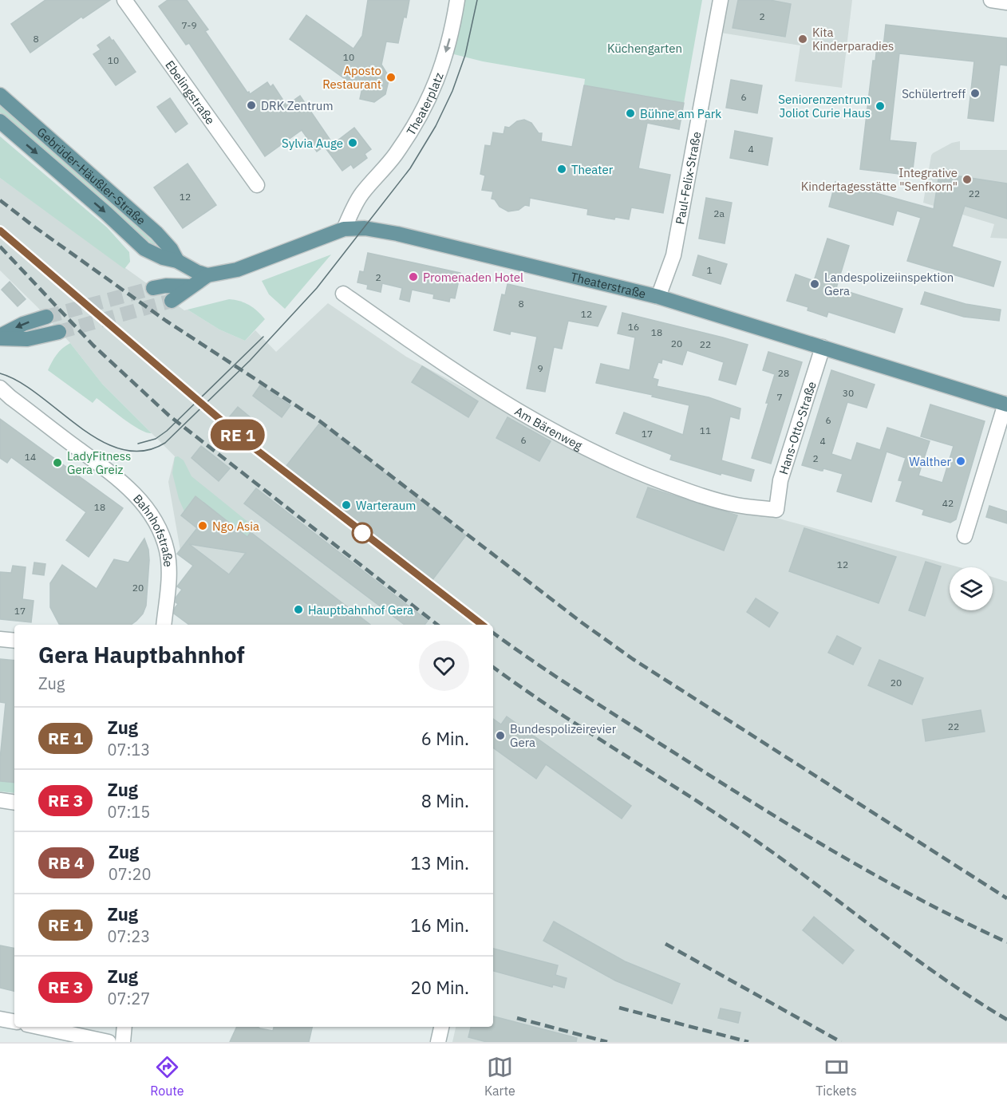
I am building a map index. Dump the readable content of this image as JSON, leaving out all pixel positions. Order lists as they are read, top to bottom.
{
  "streets": {
    "main road": ["Gebrüder-Häußler-Straße", "Theaterstraße"],
    "street": [
      "Ebelingstraße",
      "Theaterplatz",
      "Paul-Felix-Straße",
      "Am Bärenweg",
      "Hans-Otto-Straße",
      "Bahnhofstraße"
    ]
  },
  "crossings": [
    ["Theaterplatz", "Theaterstraße"],
    ["Gebrüder-Häußler-Straße", "Theaterstraße"],
    ["Paul-Felix-Straße", "Theaterstraße"],
    ["Theaterstraße", "Hans-Otto-Straße"],
    ["Am Bärenweg", "Hans-Otto-Straße"]
  ],
  "one_way": ["Theaterplatz"],
  "parks": ["Küchengarten"],
  "places": [
    "Kita Kinderparadies",
    "Aposto Restaurant",
    "Schülertreff",
    "DRK Zentrum",
    "Seniorenzentrum Joliot Curie Haus",
    "Bühne am Park",
    "Sylvia Auge",
    "Theater",
    "Integrative Kindertagesstätte \"Senfkorn\"",
    "Promenaden Hotel",
    "Landespolizeiinspektion Gera",
    "Walther",
    "LadyFitness Gera Greiz",
    "Warteraum",
    "Ngo Asia",
    "Hauptbahnhof Gera",
    "Bundespolizeirevier Gera"
  ],
  "house_numbers": [
    "2",
    "7-9",
    "8",
    "10",
    "10",
    "6",
    "4",
    "22",
    "12",
    "2a",
    "1",
    "2",
    "8",
    "12",
    "16",
    "18",
    "20",
    "22",
    "9",
    "28",
    "30",
    "7",
    "6",
    "11",
    "17",
    "6",
    "4",
    "14",
    "2",
    "42",
    "18",
    "12",
    "20",
    "17",
    "20",
    "22"
  ],
  "page": {
    "on_map": "RE 1",
    "heading": ["Gera Hauptbahnhof", "Zug"],
    "list": [
      {
        "mark": "RE 1",
        "name": "Zug",
        "note": "07:13",
        "value": "6 Min."
      },
      {
        "mark": "RE 3",
        "name": "Zug",
        "note": "07:15",
        "value": "8 Min."
      },
      {
        "mark": "RB 4",
        "name": "Zug",
        "note": "07:20",
        "value": "13 Min."
      },
      {
        "mark": "RE 1",
        "name": "Zug",
        "note": "07:23",
        "value": "16 Min."
      },
      {
        "mark": "RE 3",
        "name": "Zug",
        "note": "07:27",
        "value": "20 Min."
      }
    ],
    "tabs": ["Route", "Karte", "Tickets"]
  }
}
